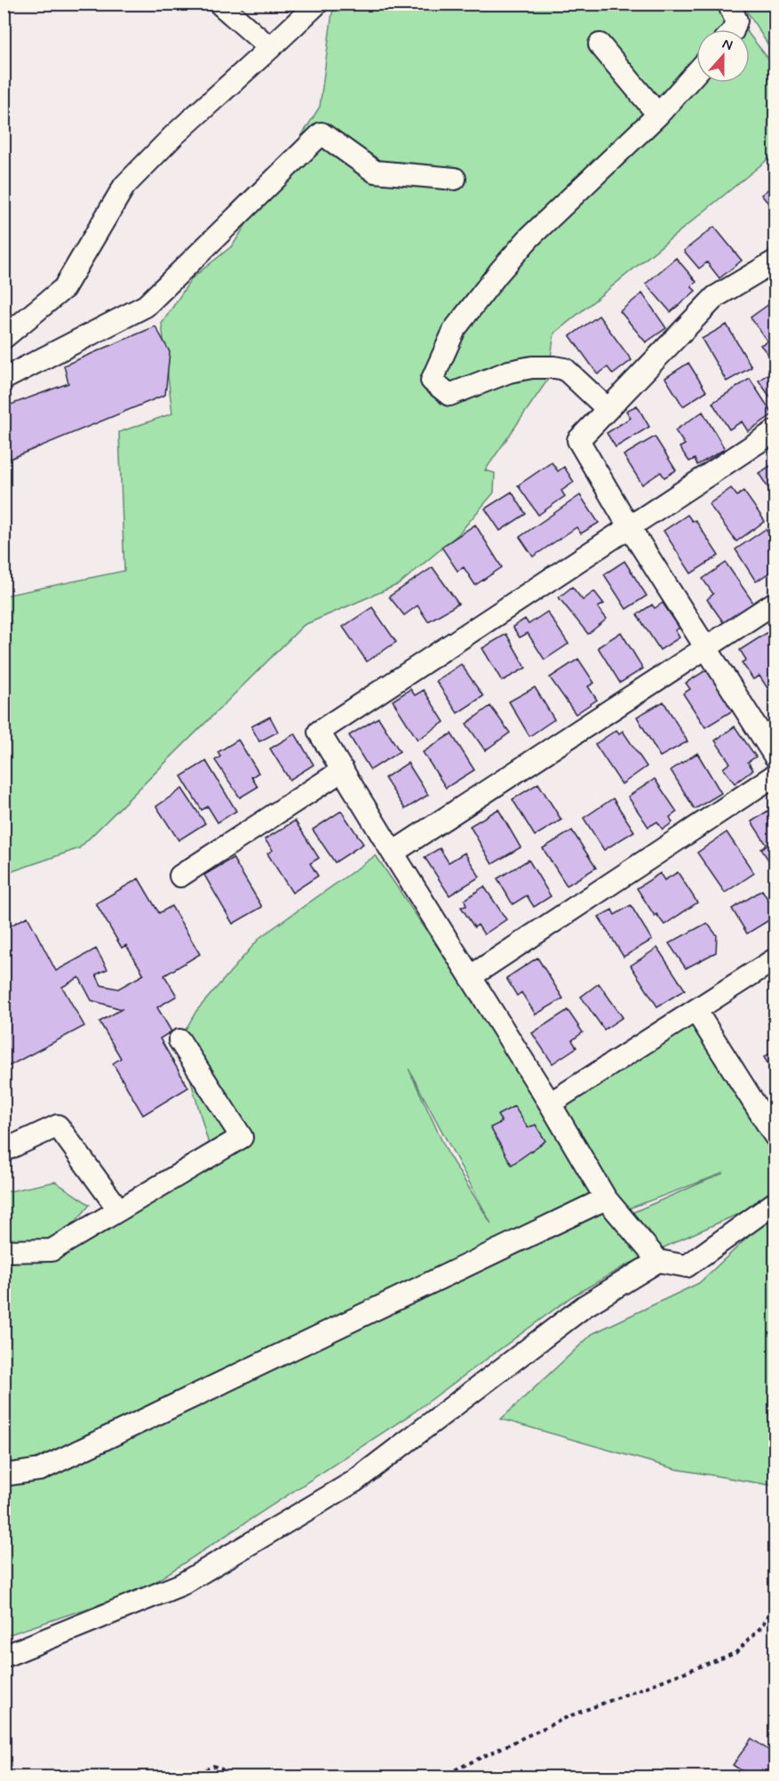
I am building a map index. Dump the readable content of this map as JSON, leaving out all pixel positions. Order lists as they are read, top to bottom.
{
  "north": "top"
}
